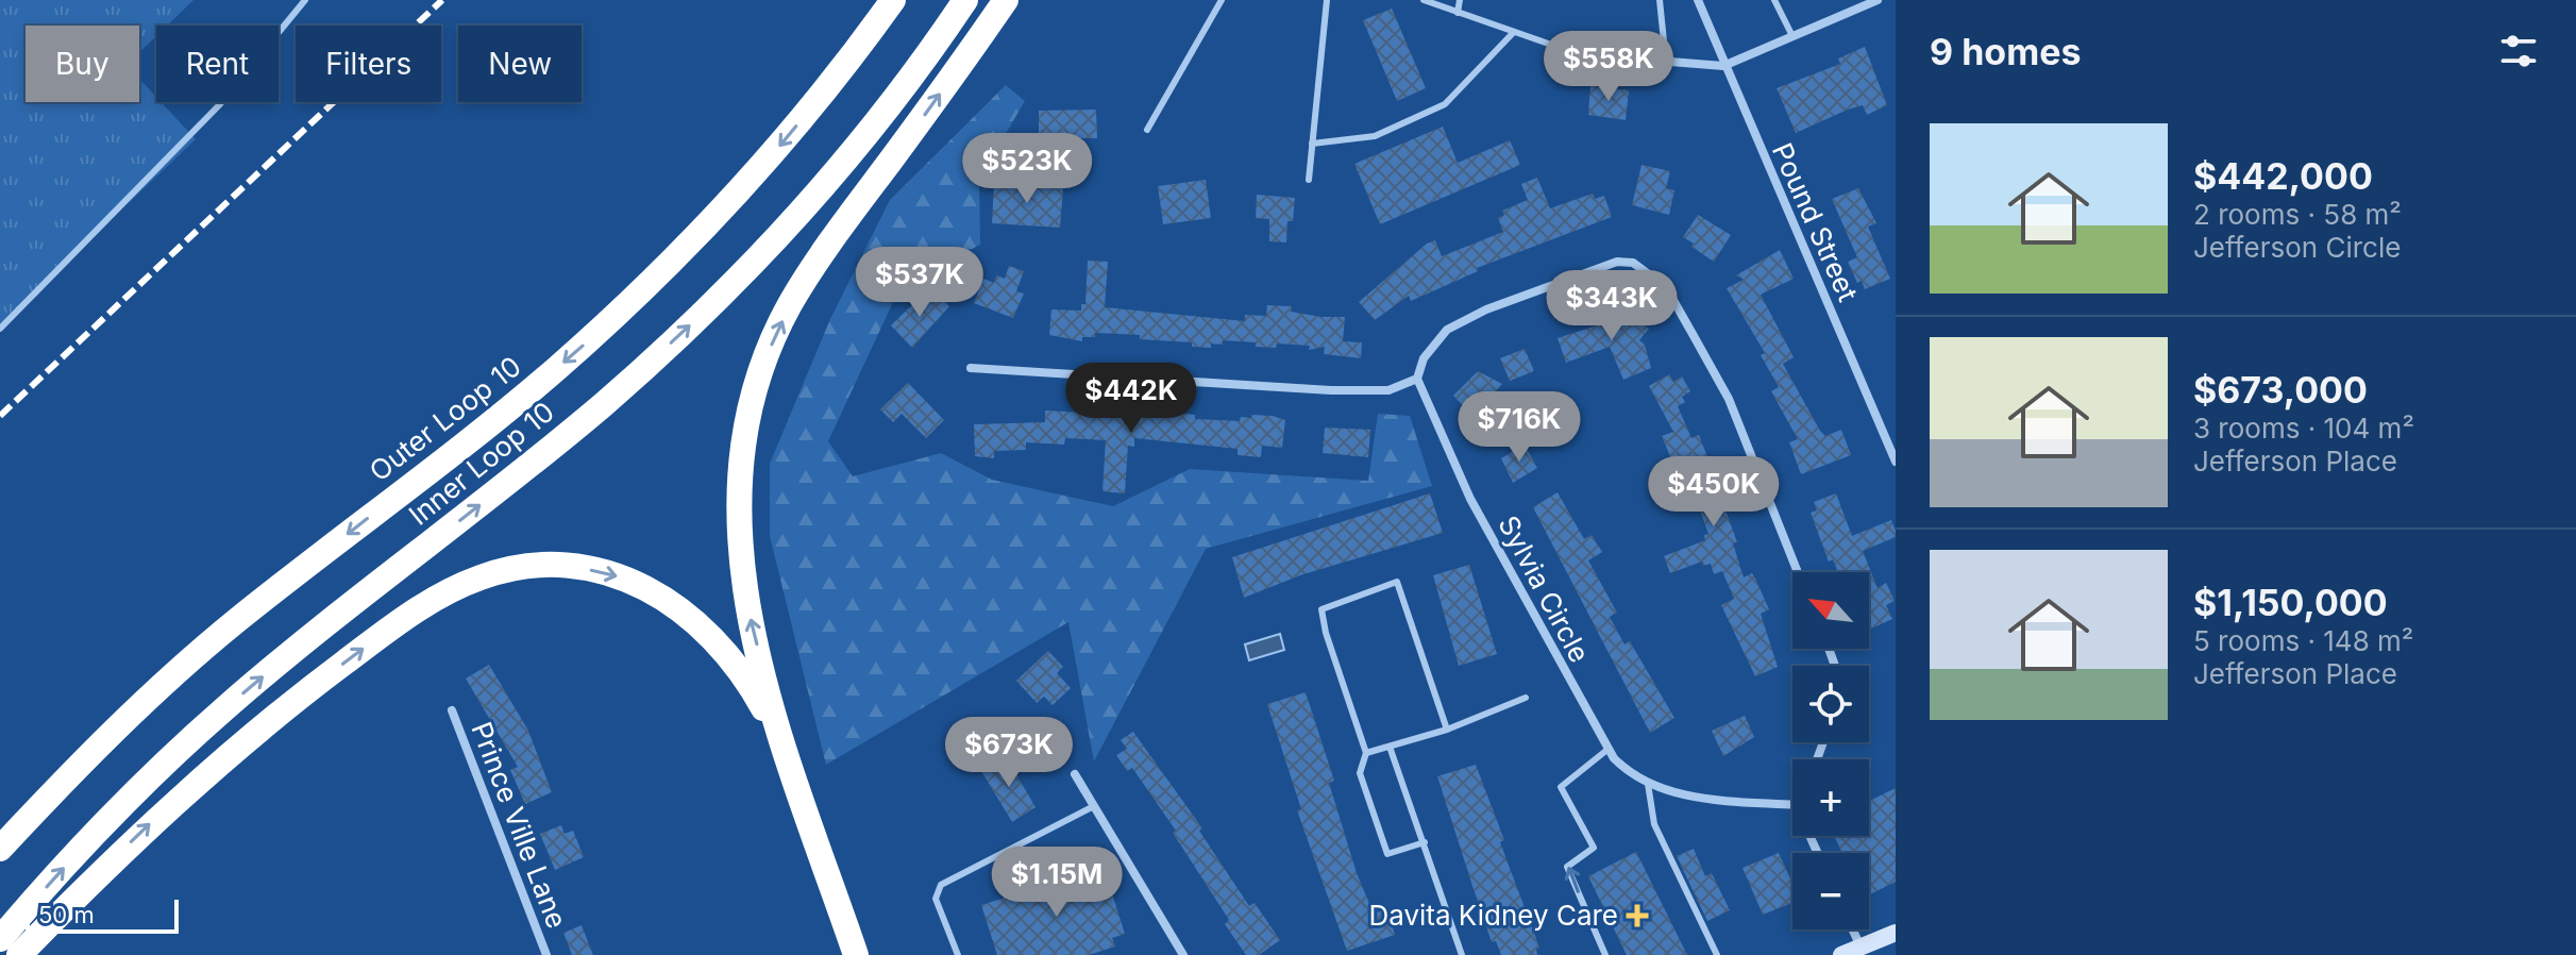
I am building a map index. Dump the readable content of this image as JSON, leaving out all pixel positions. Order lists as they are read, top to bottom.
{
  "streets": {
    "highway": ["Outer Loop 10", "Inner Loop 10"],
    "street": ["Pound Street", "Sylvia Circle", "Prince Ville Lane"]
  },
  "one_way": ["Outer Loop 10", "Inner Loop 10"],
  "places": {
    "health": ["Davita Kidney Care"]
  },
  "scale_bar": "50 m",
  "north": "top left",
  "page": {
    "heading": "9 homes",
    "chip": [
      "Buy",
      "Rent",
      "Filters",
      "New"
    ],
    "price": [
      "$558K",
      "$523K",
      "$537K",
      "$343K",
      "$442K",
      "$716K",
      "$450K",
      "$673K",
      "$1.15M"
    ],
    "list": [
      {
        "name": "$442,000",
        "note": "2 rooms · 58 m² · Jefferson Circle"
      },
      {
        "name": "$673,000",
        "note": "3 rooms · 104 m² · Jefferson Place"
      },
      {
        "name": "$1,150,000",
        "note": "5 rooms · 148 m² · Jefferson Place"
      }
    ],
    "map_buttons": ["+", "−"],
    "scale": "50 m"
  }
}
